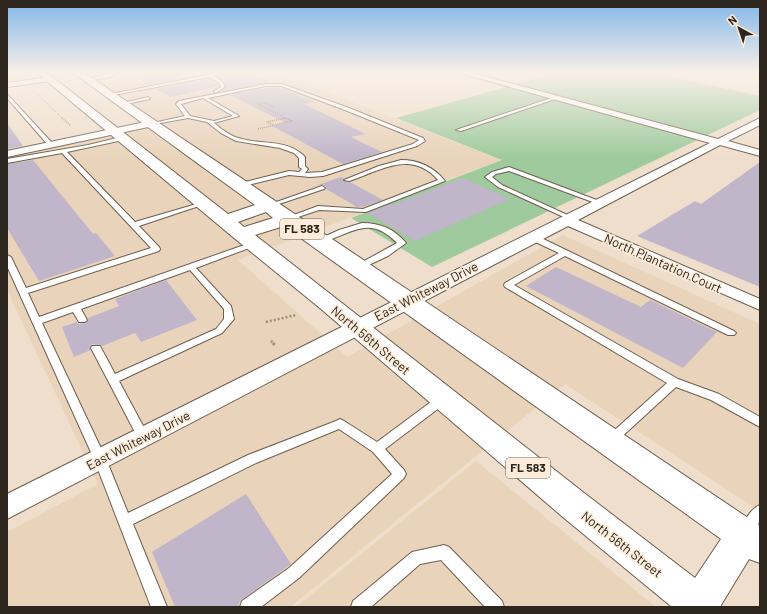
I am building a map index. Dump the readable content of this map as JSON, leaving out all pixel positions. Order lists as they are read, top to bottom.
{
  "streets": {
    "main road": ["FL 583", "North 56th Street"],
    "street": ["North Plantation Court", "East Whiteway Drive"]
  },
  "crossings": [
    ["FL 583", "East Whiteway Drive"],
    ["North Plantation Court", "East Whiteway Drive"],
    ["East Whiteway Drive", "North 56th Street"]
  ],
  "north": "top left"
}
